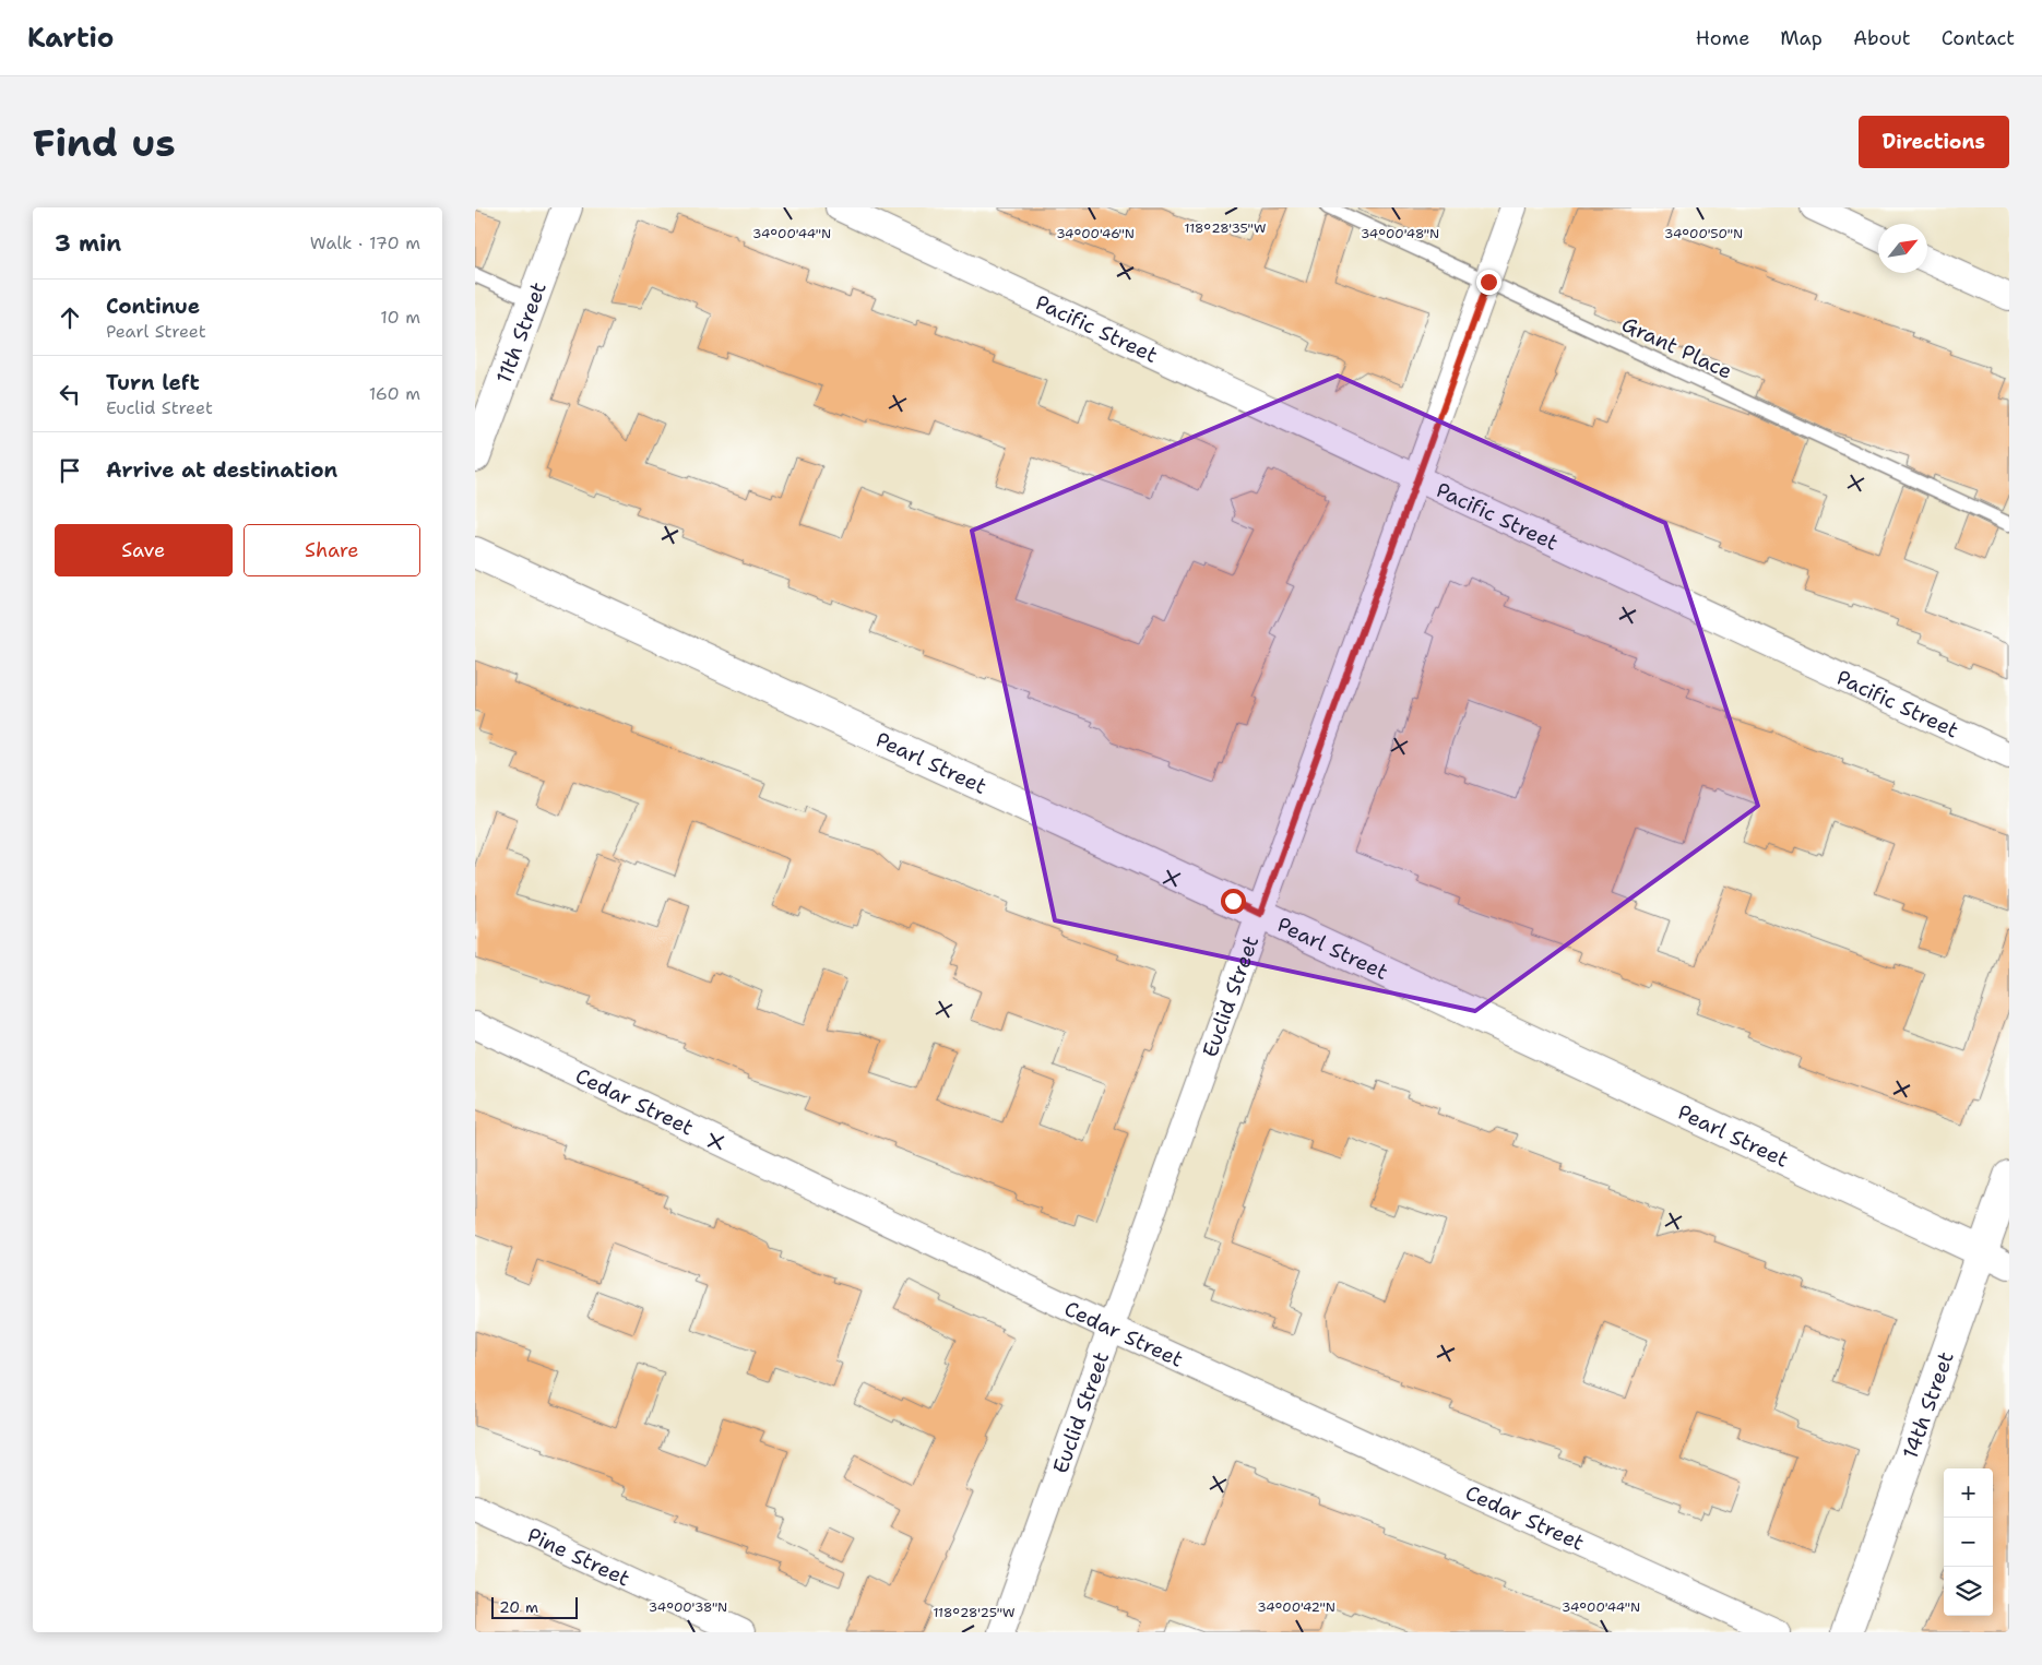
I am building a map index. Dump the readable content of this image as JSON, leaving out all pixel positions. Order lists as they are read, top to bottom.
{
  "streets": {
    "street": [
      "Pacific Street",
      "11th Street",
      "Pearl Street",
      "Euclid Street",
      "Cedar Street",
      "14th Street",
      "Pine Street"
    ],
    "lane": ["Grant Place"]
  },
  "crossings": [
    ["Pacific Street", "Euclid Street"],
    ["Grant Place", "Euclid Street"],
    ["Pearl Street", "Euclid Street"],
    ["Pearl Street", "14th Street"],
    ["Euclid Street", "Cedar Street"]
  ],
  "scale_bar": "20 m",
  "north": "top right",
  "page": {
    "header": "Kartio",
    "nav": [
      "Home",
      "Map",
      "About",
      "Contact"
    ],
    "buttons": [
      "Directions",
      ["Save", "Share"]
    ],
    "title": "Find us",
    "heading": ["3 min", "Walk · 170 m"],
    "list": [
      ["Continue", "Pearl Street", "10 m"],
      ["Turn left", "Euclid Street", "160 m"],
      "Arrive at destination"
    ],
    "map_buttons": ["+", "−"],
    "scale": "20 m"
  },
  "coordinates": [
    "118°28'35\"W",
    "34°00'44\"N",
    "34°00'46\"N",
    "34°00'48\"N",
    "34°00'50\"N",
    "34°00'38\"N",
    "34°00'42\"N",
    "118°28'25\"W"
  ]
}
